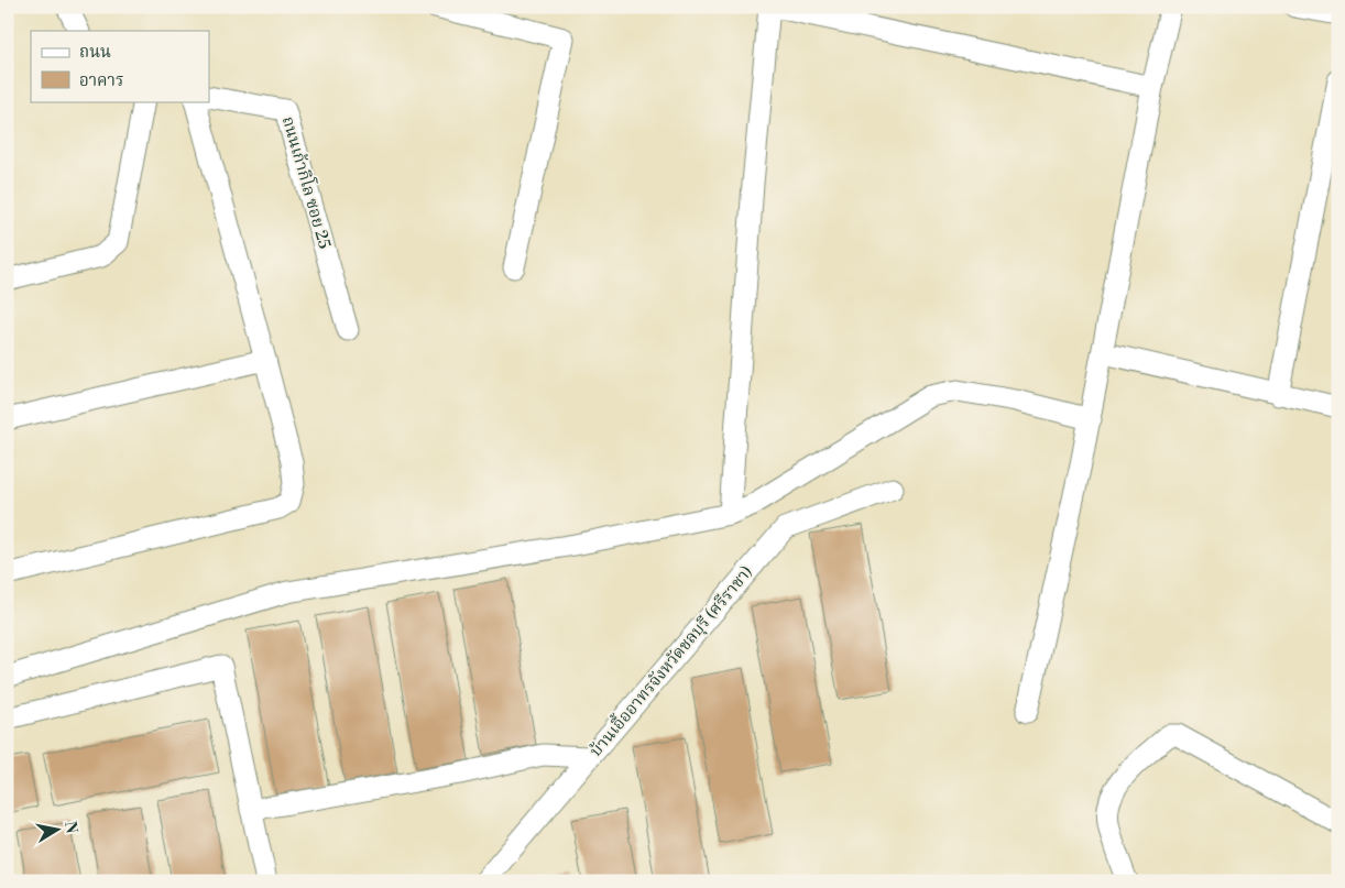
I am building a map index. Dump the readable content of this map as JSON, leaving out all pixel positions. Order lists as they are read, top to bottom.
{
  "streets": {
    "street": ["ถนนเก้ากิโล ซอย 25", "บ้านเอื้ออาทรจังหวัดชลบุรี (ศรีราชา)"]
  },
  "legend": ["ถนน", "อาคาร"],
  "north": "right"
}
